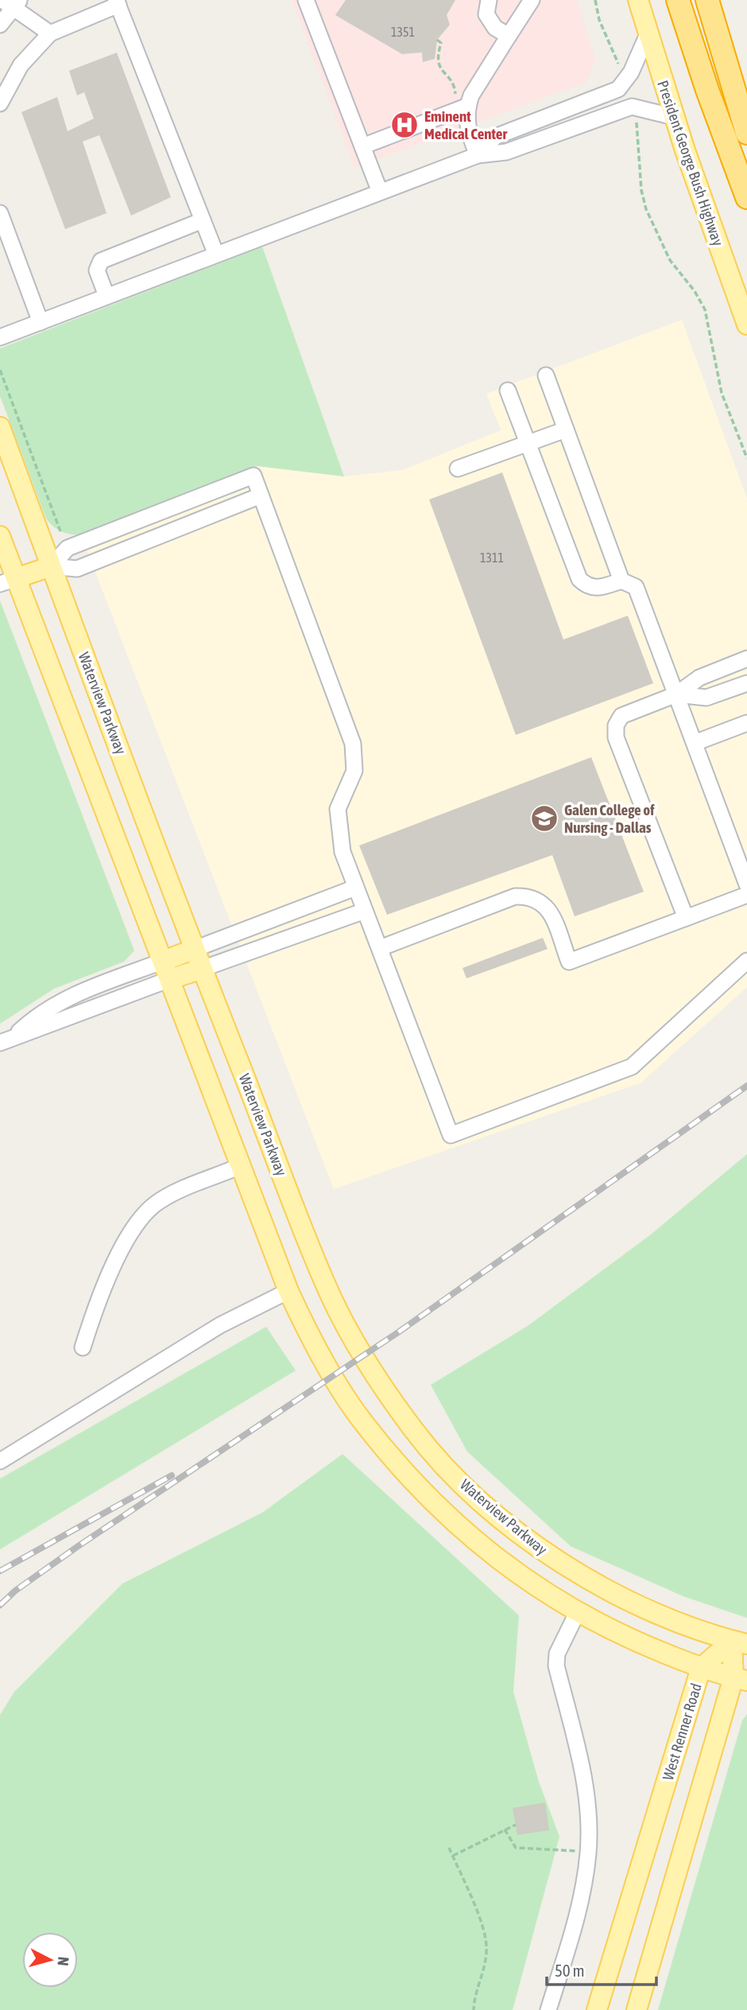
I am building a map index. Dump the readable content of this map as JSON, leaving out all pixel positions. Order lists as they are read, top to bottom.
{
  "streets": {
    "main road": ["President George Bush Highway", "Waterview Parkway", "West Renner Road"]
  },
  "crossings": [
    ["Waterview Parkway", "West Renner Road"]
  ],
  "places": {
    "hospital": ["Eminent Medical Center"],
    "school or university": ["Galen College of Nursing - Dallas"]
  },
  "house_numbers": ["1351", "1311"],
  "scale_bar": "50 m",
  "north": "right"
}
